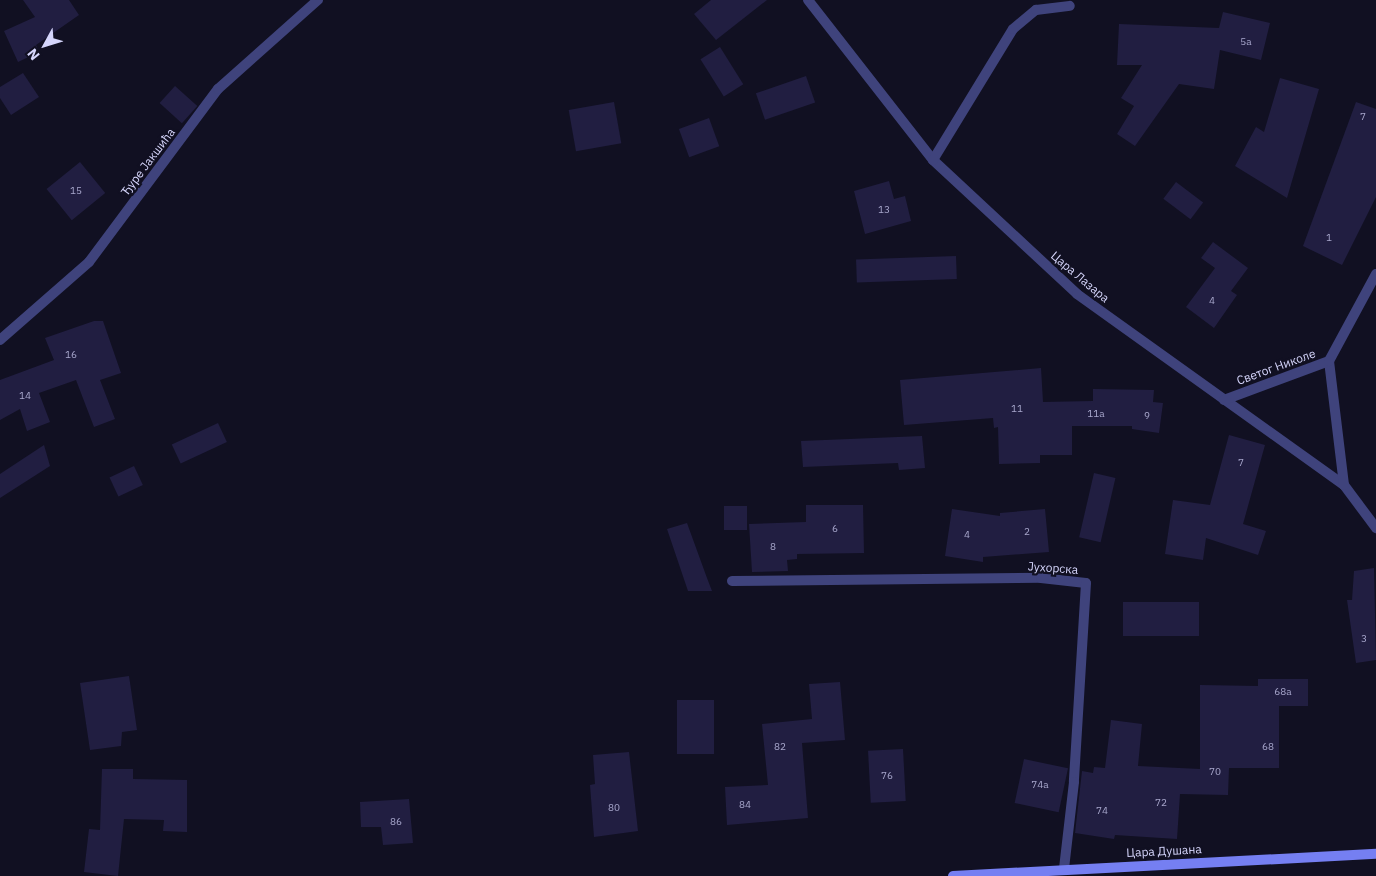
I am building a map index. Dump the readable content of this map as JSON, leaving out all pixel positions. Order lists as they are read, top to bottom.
{
  "streets": {
    "main road": ["Цара Душана"],
    "street": [
      "Ђуре Јакшића",
      "Цара Лазара",
      "Светог Николе",
      "Јухорска"
    ]
  },
  "crossings": [
    ["Цара Лазара", "Светог Николе"],
    ["Јухорска", "Цара Душана"]
  ],
  "house_numbers": [
    "5a",
    "7",
    "15",
    "13",
    "1",
    "4",
    "16",
    "14",
    "11",
    "11a",
    "9",
    "7",
    "6",
    "2",
    "4",
    "8",
    "3",
    "68a",
    "82",
    "68",
    "70",
    "76",
    "74a",
    "72",
    "84",
    "80",
    "74",
    "86"
  ],
  "north": "bottom left"
}
